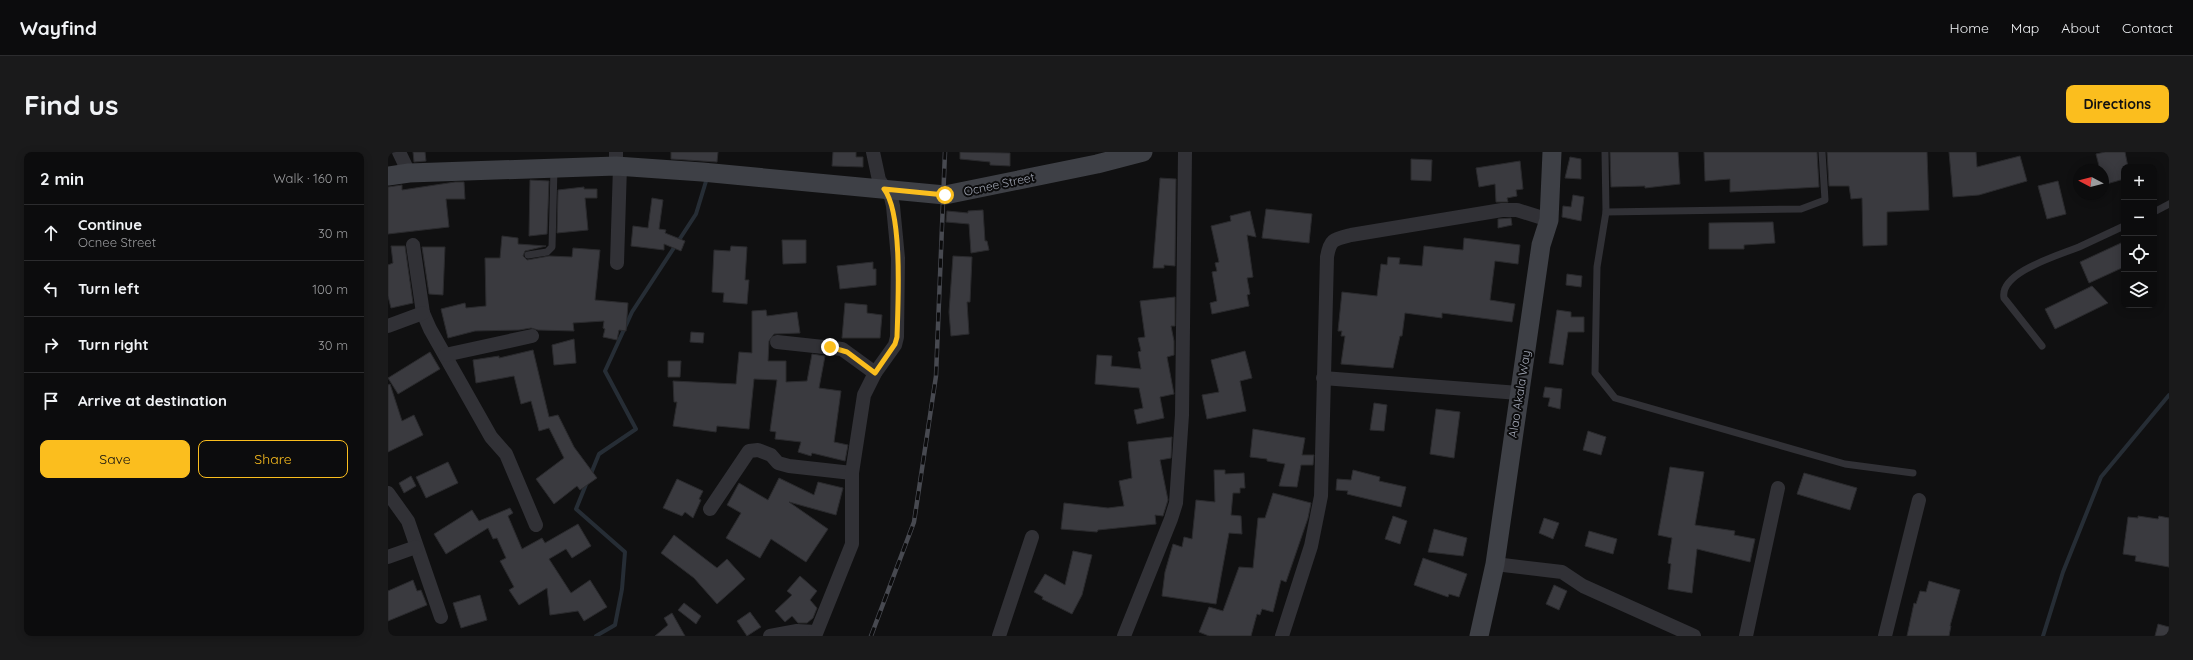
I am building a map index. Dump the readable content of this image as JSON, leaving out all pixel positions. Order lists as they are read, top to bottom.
{
  "streets": {
    "street": ["Ocnee Street", "Alao Akala Way"]
  },
  "north": "left",
  "page": {
    "header": "Wayfind",
    "nav": [
      "Home",
      "Map",
      "About",
      "Contact"
    ],
    "buttons": [
      "Directions",
      ["Save", "Share"]
    ],
    "title": "Find us",
    "heading": ["2 min", "Walk · 160 m"],
    "map_buttons": ["+", "−"],
    "list": [
      ["Continue", "Ocnee Street", "30 m"],
      ["Turn left", "100 m"],
      ["Turn right", "30 m"],
      "Arrive at destination"
    ]
  }
}
